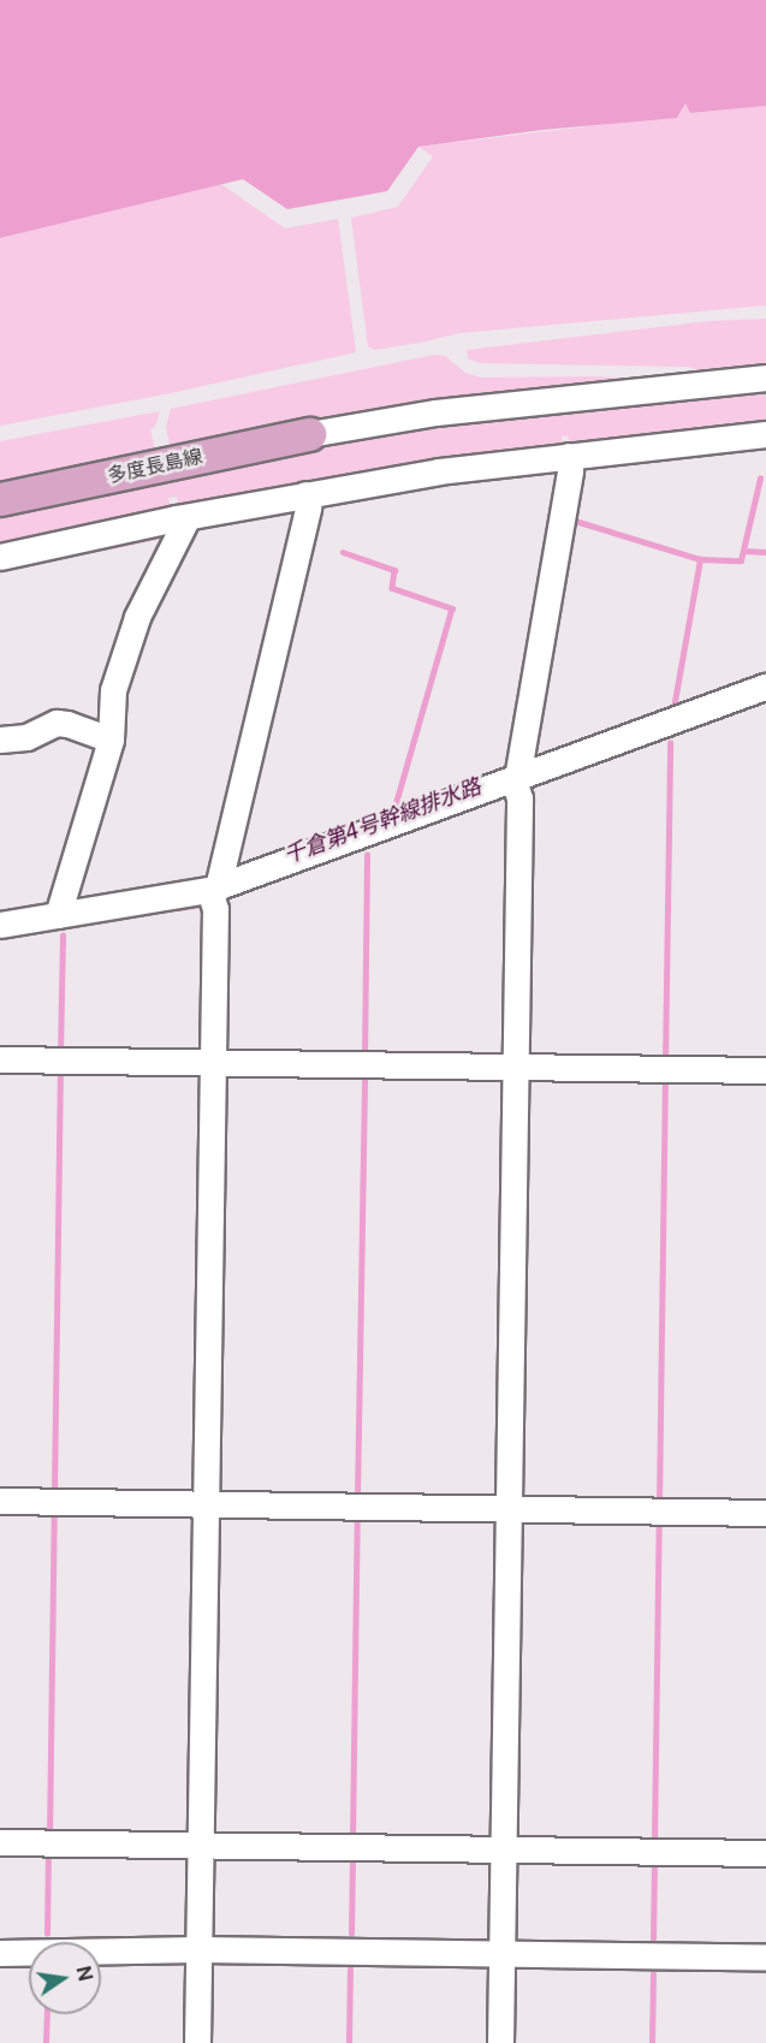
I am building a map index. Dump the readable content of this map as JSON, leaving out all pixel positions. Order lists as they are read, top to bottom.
{
  "streets": {
    "main road": ["多度長島線"]
  },
  "water": ["千倉第4号幹線排水路"],
  "north": "right"
}
